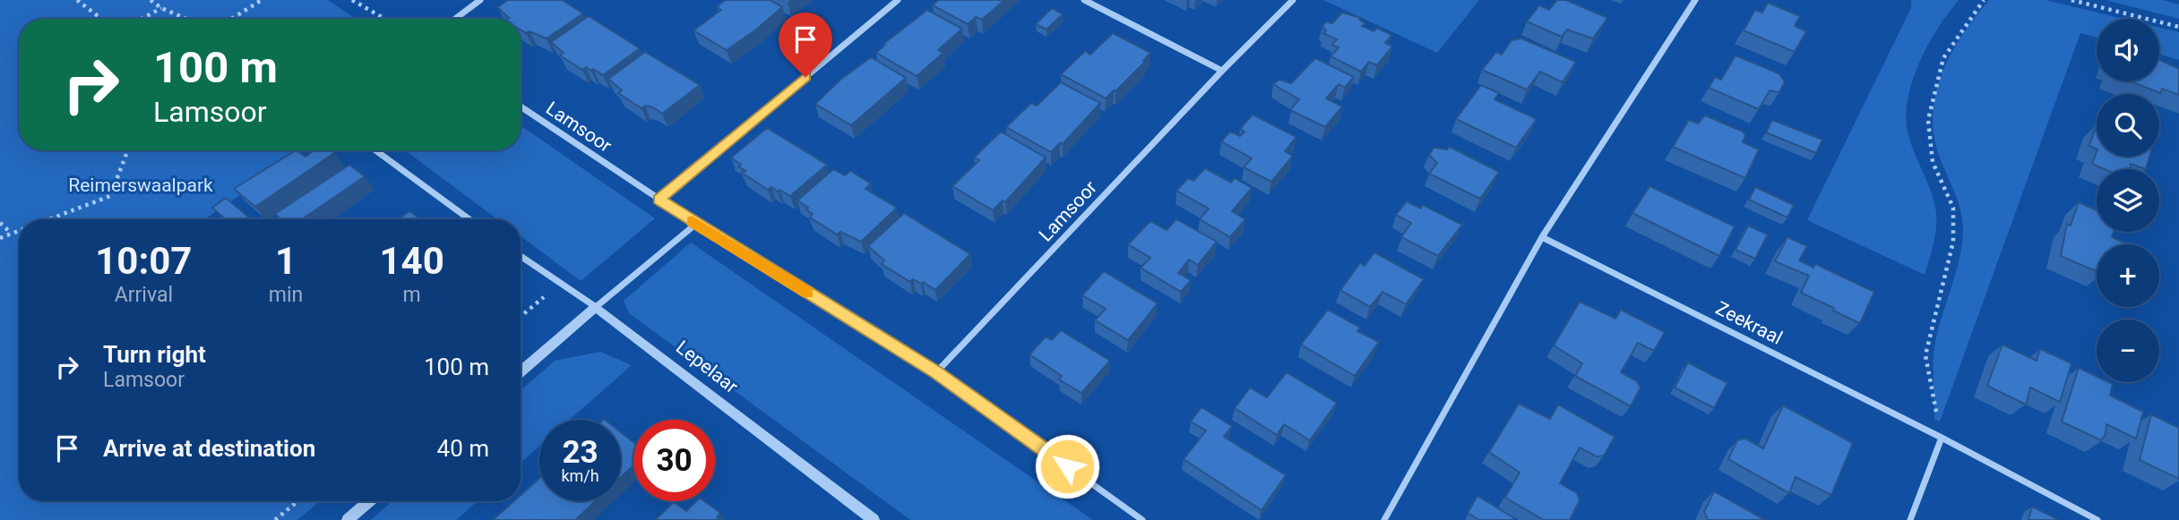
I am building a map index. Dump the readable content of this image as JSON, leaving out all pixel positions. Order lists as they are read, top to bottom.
{
  "streets": {
    "street": ["Lamsoor", "Zeekraal", "Lepelaar"]
  },
  "parks": ["Reimerswaalpark"],
  "page": {
    "map_buttons": ["+", "−"],
    "turn": ["100 m", "Lamsoor"],
    "eta": [
      "10:07",
      "Arrival",
      "1",
      "min",
      "140",
      "m"
    ],
    "list": [
      {
        "name": "Turn right",
        "note": "Lamsoor",
        "value": "100 m"
      },
      {
        "name": "Arrive at destination",
        "value": "40 m"
      }
    ],
    "speed": "23 km/h",
    "limit": "30"
  }
}
